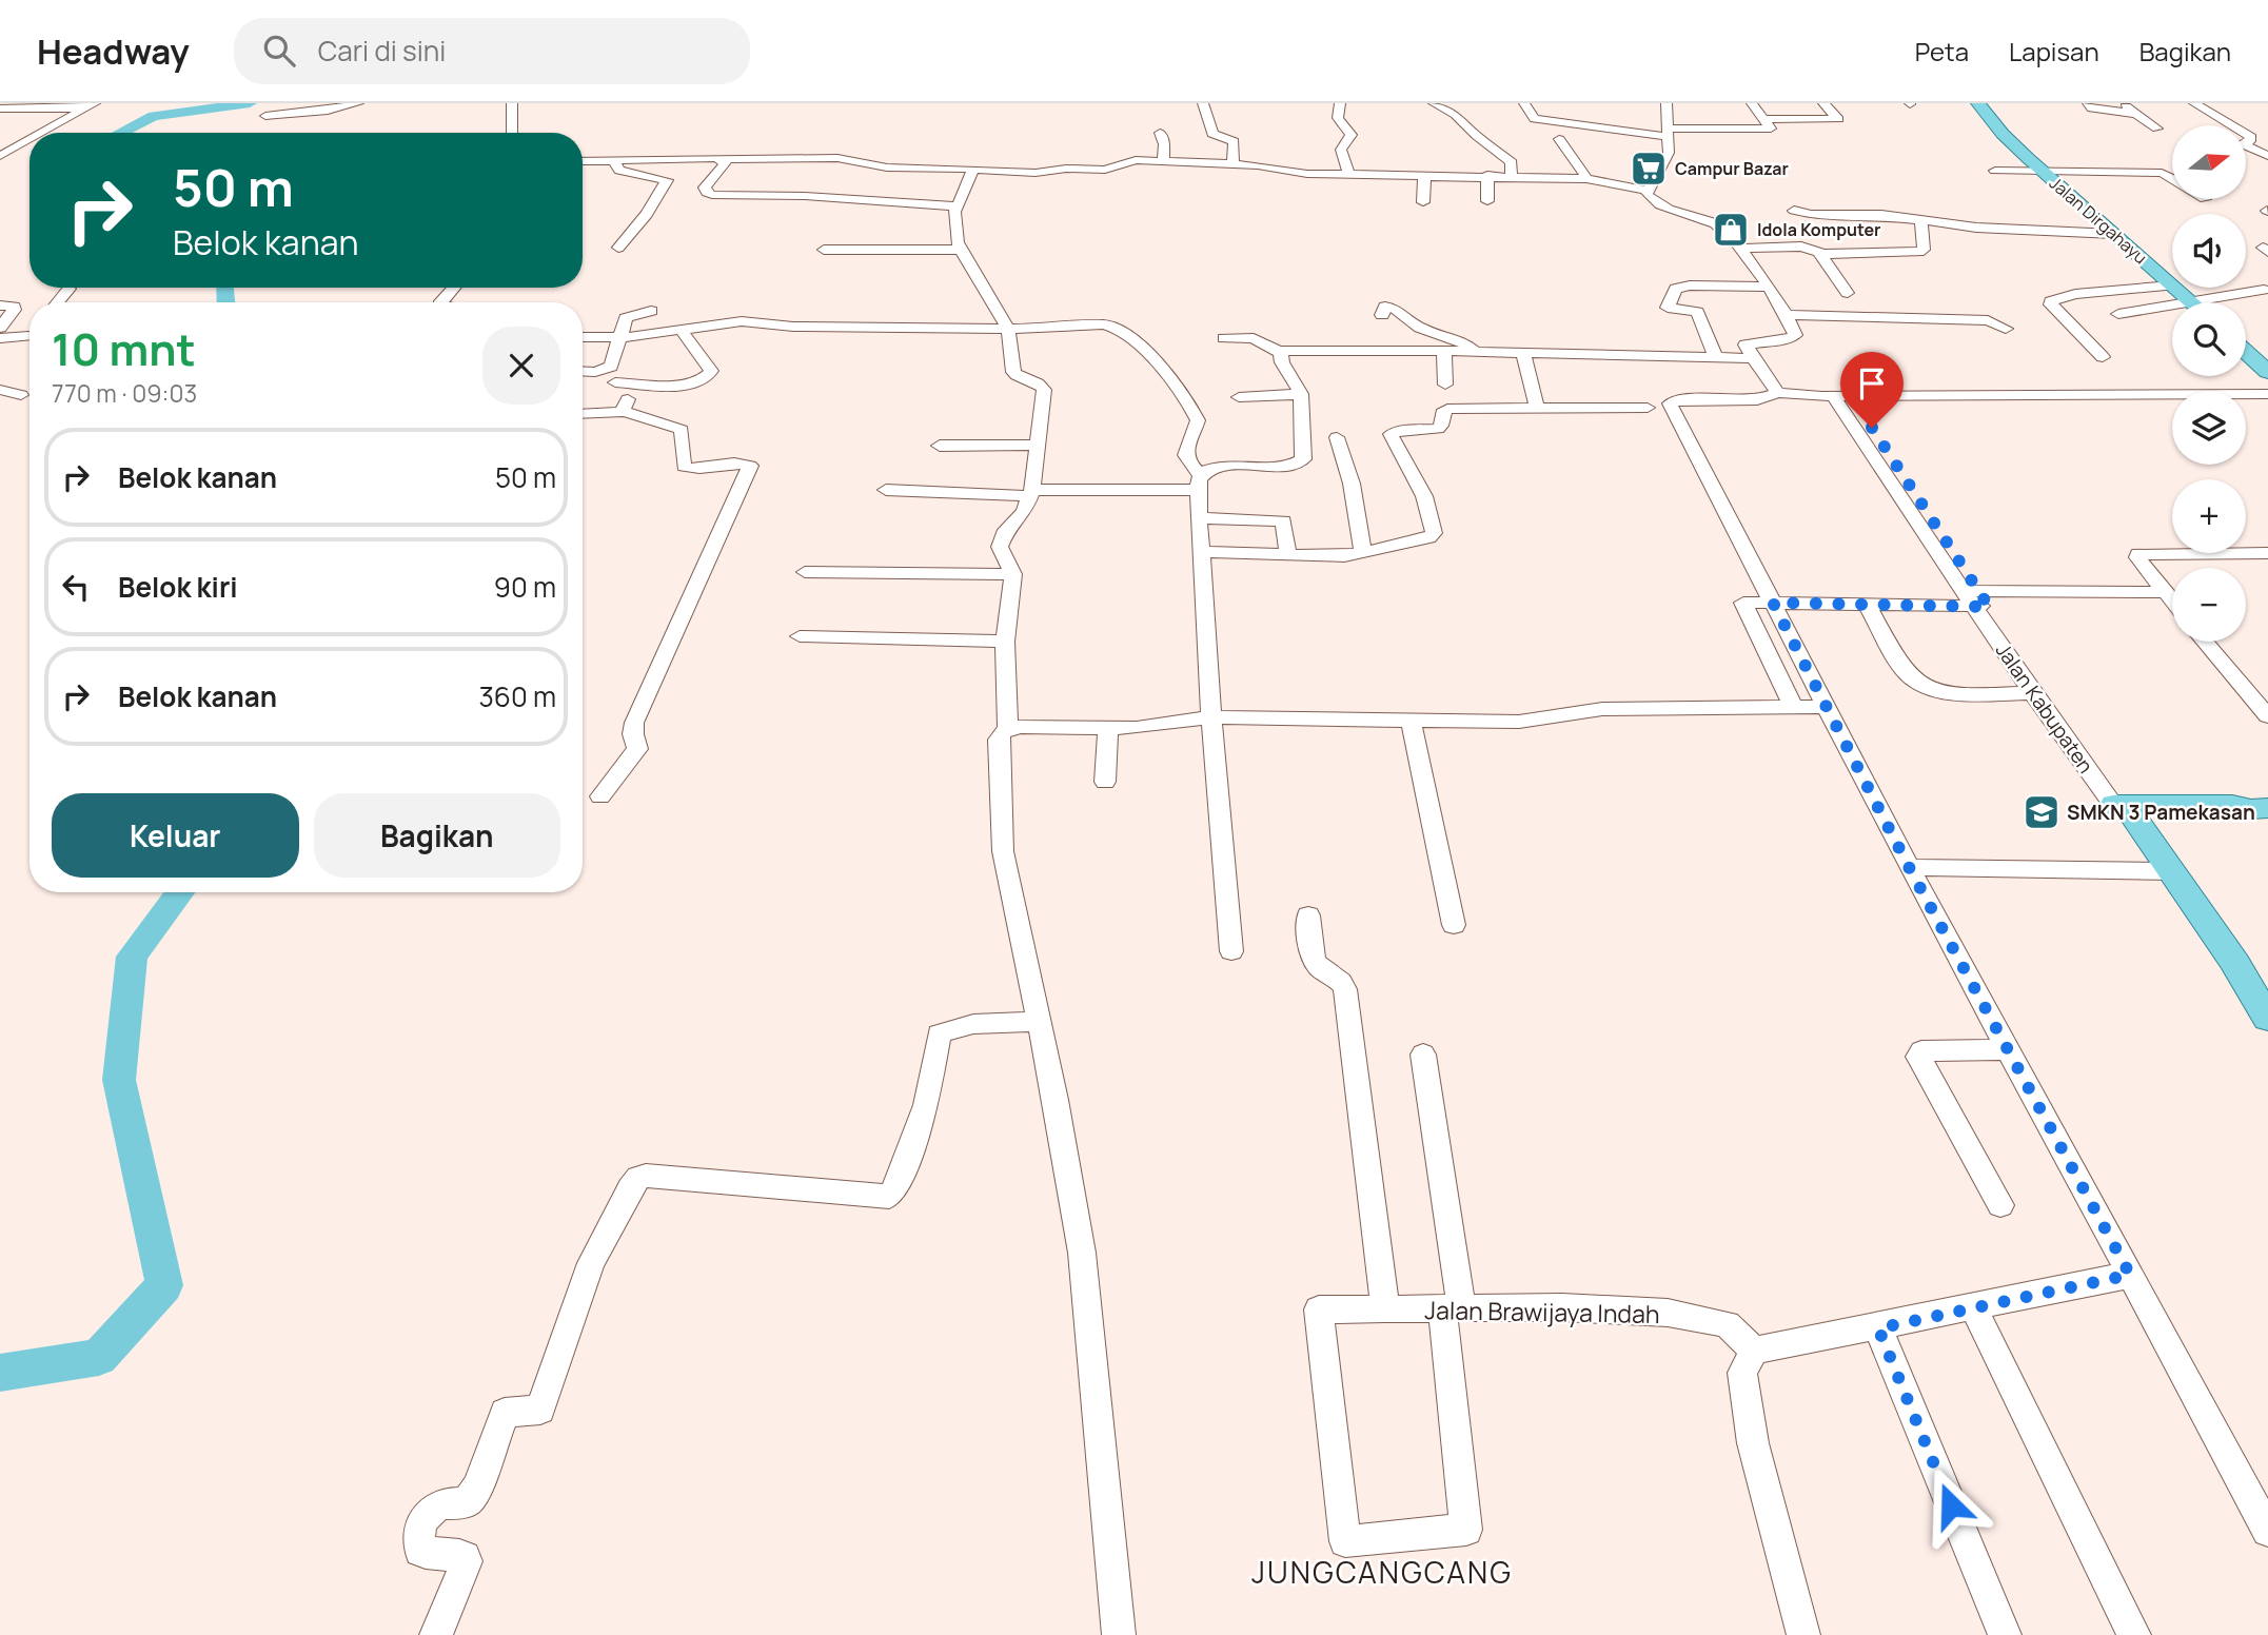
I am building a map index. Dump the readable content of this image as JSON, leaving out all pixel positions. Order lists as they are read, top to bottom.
{
  "streets": {
    "main road": ["Jalan Dirgahayu", "Jalan Kabupaten"],
    "street": ["Jalan Brawijaya Indah"]
  },
  "districts": ["JUNGCANGCANG"],
  "places": {
    "supermarket": ["Campur Bazar"],
    "shop": ["Idola Komputer"],
    "school or university": ["SMKN 3 Pamekasan"]
  },
  "north": "right",
  "page": {
    "header": "Headway",
    "search": "Cari di sini",
    "nav": ["Peta", "Lapisan", "Bagikan"],
    "map_buttons": ["+", "−"],
    "turn": ["50 m", "Belok kanan"],
    "heading": ["10 mnt", "770 m · 09:03"],
    "list": [
      {
        "name": "Belok kanan",
        "value": "50 m"
      },
      {
        "name": "Belok kiri",
        "value": "90 m"
      },
      {
        "name": "Belok kanan",
        "value": "360 m"
      }
    ],
    "buttons": ["Keluar", "Bagikan"]
  }
}
